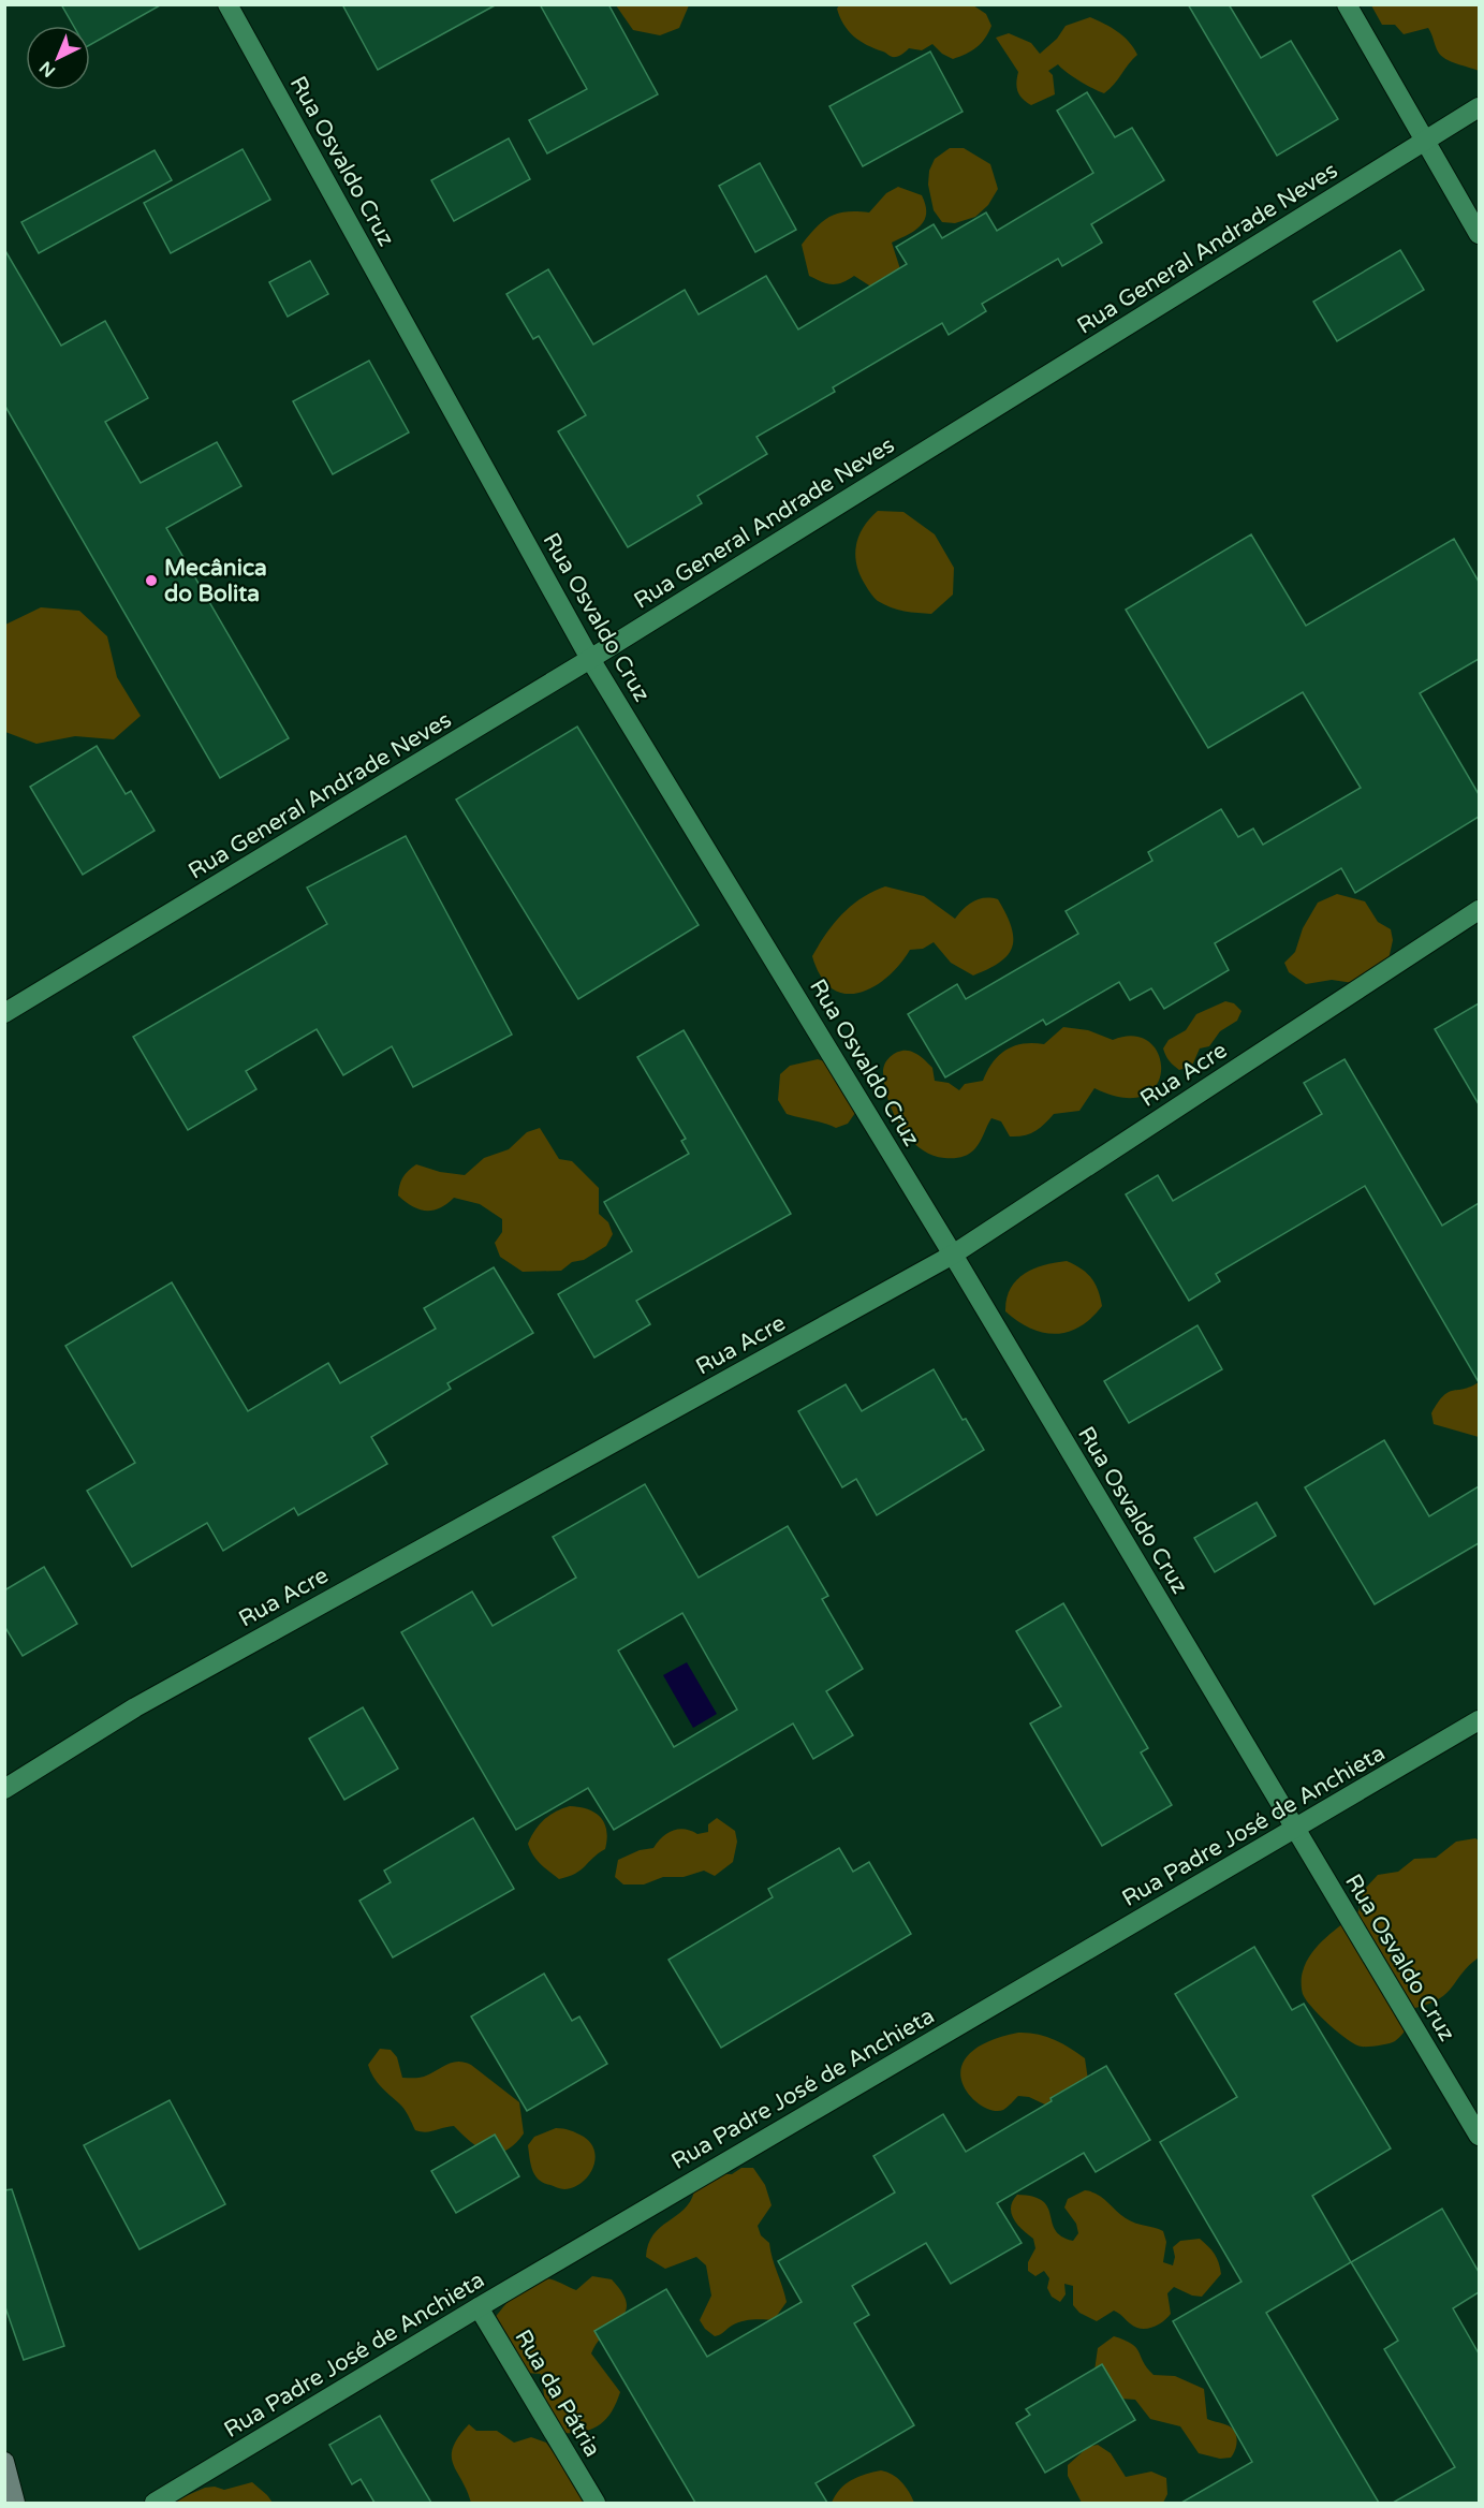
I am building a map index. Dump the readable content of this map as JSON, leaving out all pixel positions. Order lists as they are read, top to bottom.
{
  "streets": {
    "street": [
      "Rua Osvaldo Cruz",
      "Rua General Andrade Neves",
      "Rua Acre",
      "Rua Padre José de Anchieta",
      "Rua da Pátria"
    ]
  },
  "crossings": [
    ["Rua Osvaldo Cruz", "Rua General Andrade Neves"],
    ["Rua Osvaldo Cruz", "Rua Acre"],
    ["Rua Osvaldo Cruz", "Rua Padre José de Anchieta"],
    ["Rua Padre José de Anchieta", "Rua da Pátria"]
  ],
  "places": ["Mecânica do Bolita"],
  "north": "bottom left"
}
